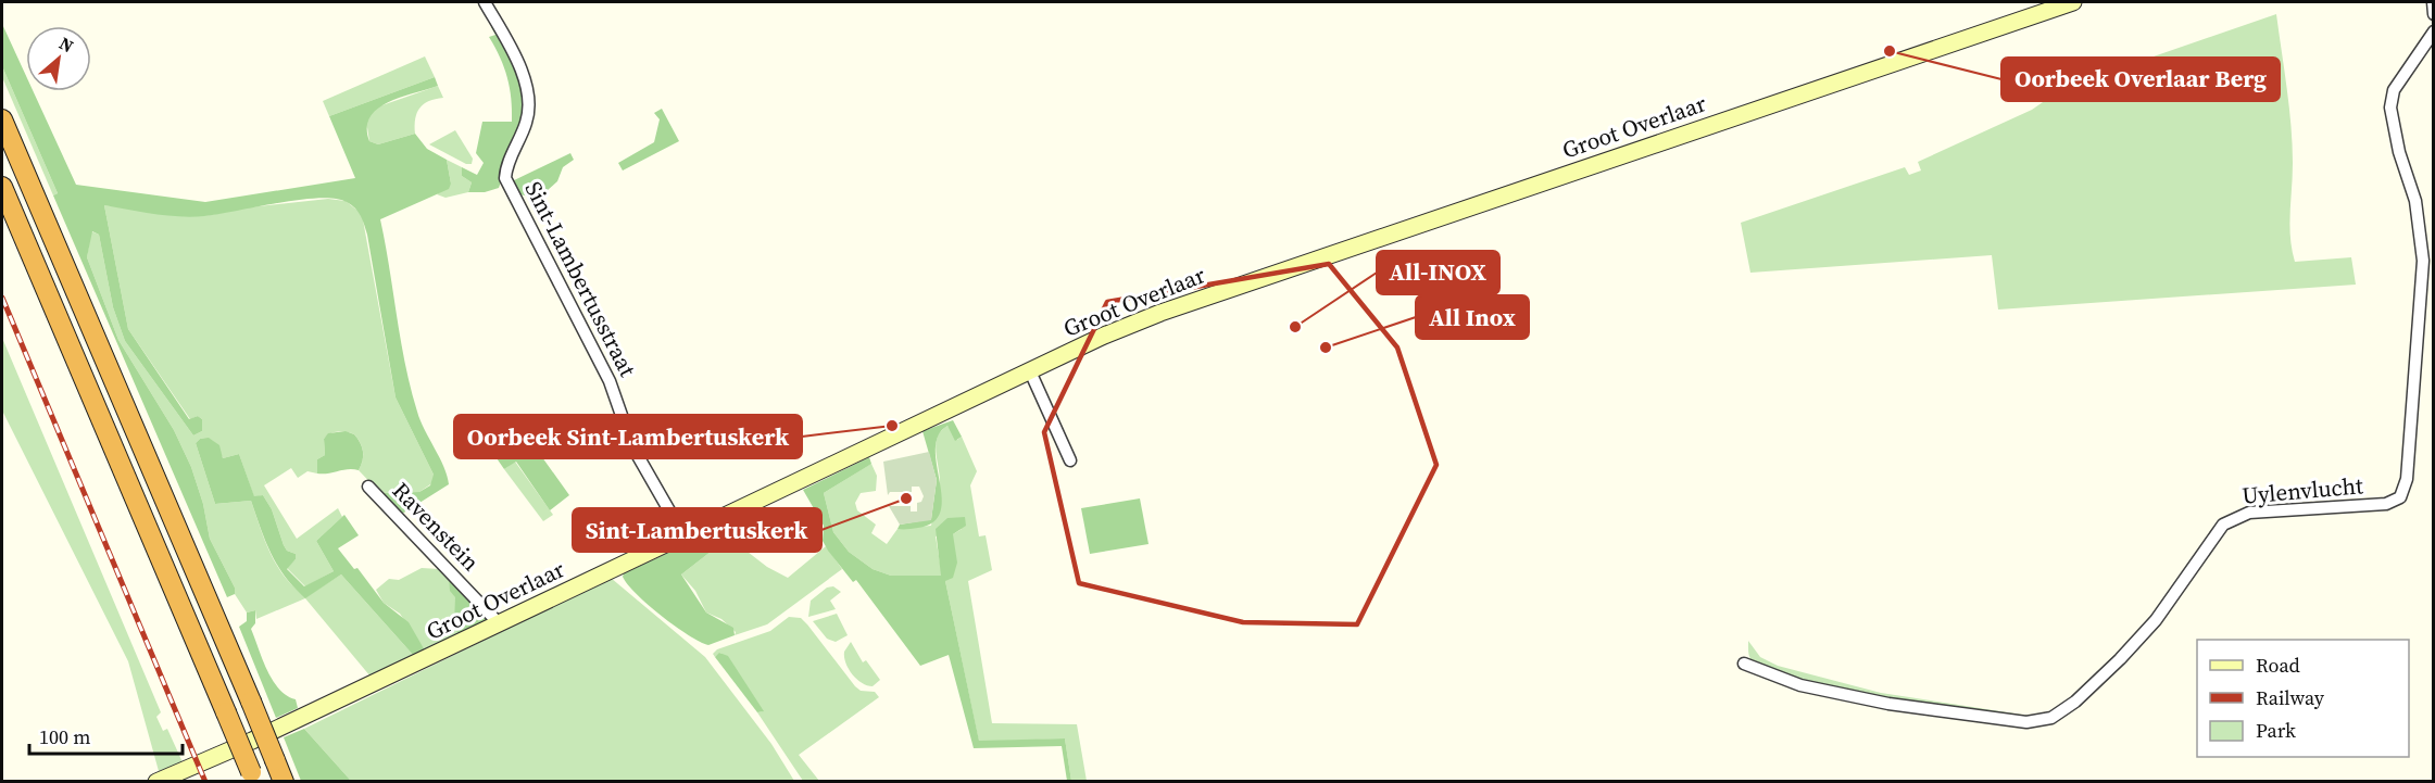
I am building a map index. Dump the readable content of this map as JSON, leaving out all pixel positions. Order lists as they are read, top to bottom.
{
  "streets": {
    "main road": ["Groot Overlaar"],
    "street": ["Sint-Lambertusstraat", "Uylenvlucht", "Ravenstein"]
  },
  "crossings": [
    ["Groot Overlaar", "Sint-Lambertusstraat"],
    ["Groot Overlaar", "Ravenstein"]
  ],
  "places": [
    "Oorbeek Overlaar Berg",
    "All-INOX",
    "All Inox",
    "Oorbeek Sint-Lambertuskerk",
    "Sint-Lambertuskerk"
  ],
  "legend": ["Road", "Railway", "Park"],
  "scale_bar": "100 m",
  "north": "top right"
}
